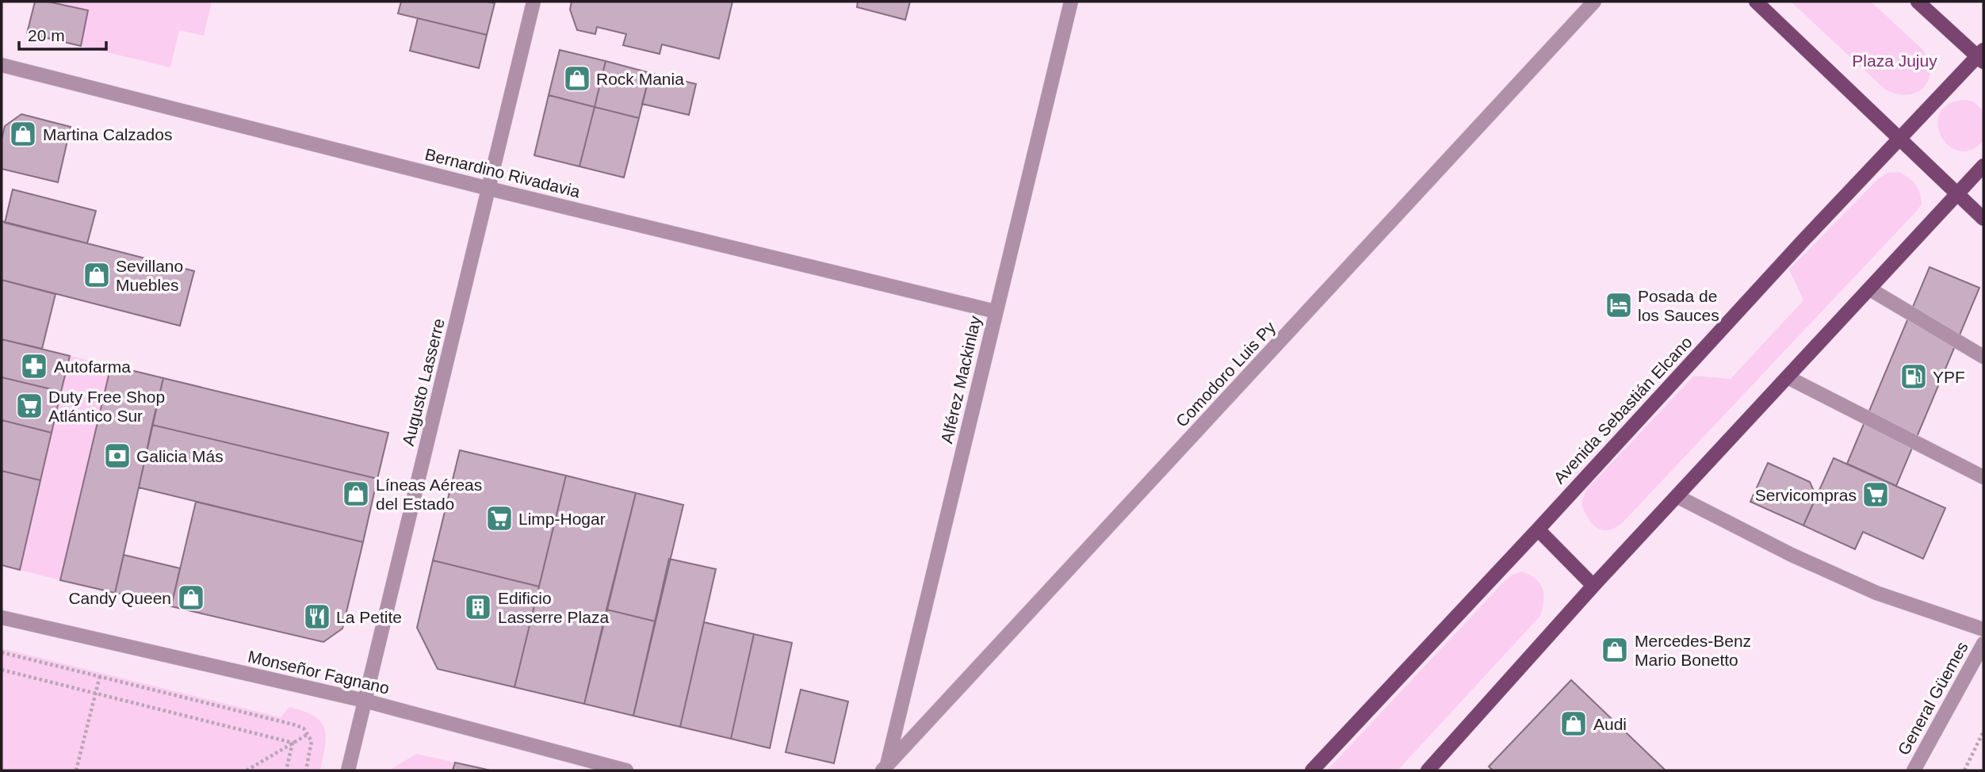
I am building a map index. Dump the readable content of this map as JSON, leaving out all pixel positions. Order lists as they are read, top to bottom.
{
  "streets": {
    "main road": ["Avenida Sebastián Elcano"],
    "street": [
      "Bernardino Rivadavia",
      "Comodoro Luis Py",
      "Alférez Mackinlay",
      "Augusto Lasserre",
      "Monseñor Fagnano",
      "General Güemes"
    ]
  },
  "crossings": [
    ["Bernardino Rivadavia", "Alférez Mackinlay"],
    ["Bernardino Rivadavia", "Augusto Lasserre"],
    ["Comodoro Luis Py", "Alférez Mackinlay"],
    ["Augusto Lasserre", "Monseñor Fagnano"]
  ],
  "parks": ["Plaza Jujuy"],
  "places": {
    "shop": [
      "Rock Mania",
      "Martina Calzados",
      "Sevillano Muebles",
      "Líneas Aéreas del Estado",
      "Candy Queen",
      "Mercedes-Benz Mario Bonetto",
      "Audi"
    ],
    "hotel": ["Posada de los Sauces"],
    "pharmacy": ["Autofarma"],
    "fuel station": ["YPF"],
    "supermarket": ["Duty Free Shop Atlántico Sur", "Servicompras", "Limp-Hogar"],
    "bank": ["Galicia Más"],
    "building": ["Edificio Lasserre Plaza"],
    "restaurant": ["La Petite"]
  },
  "scale_bar": "20 m"
}
